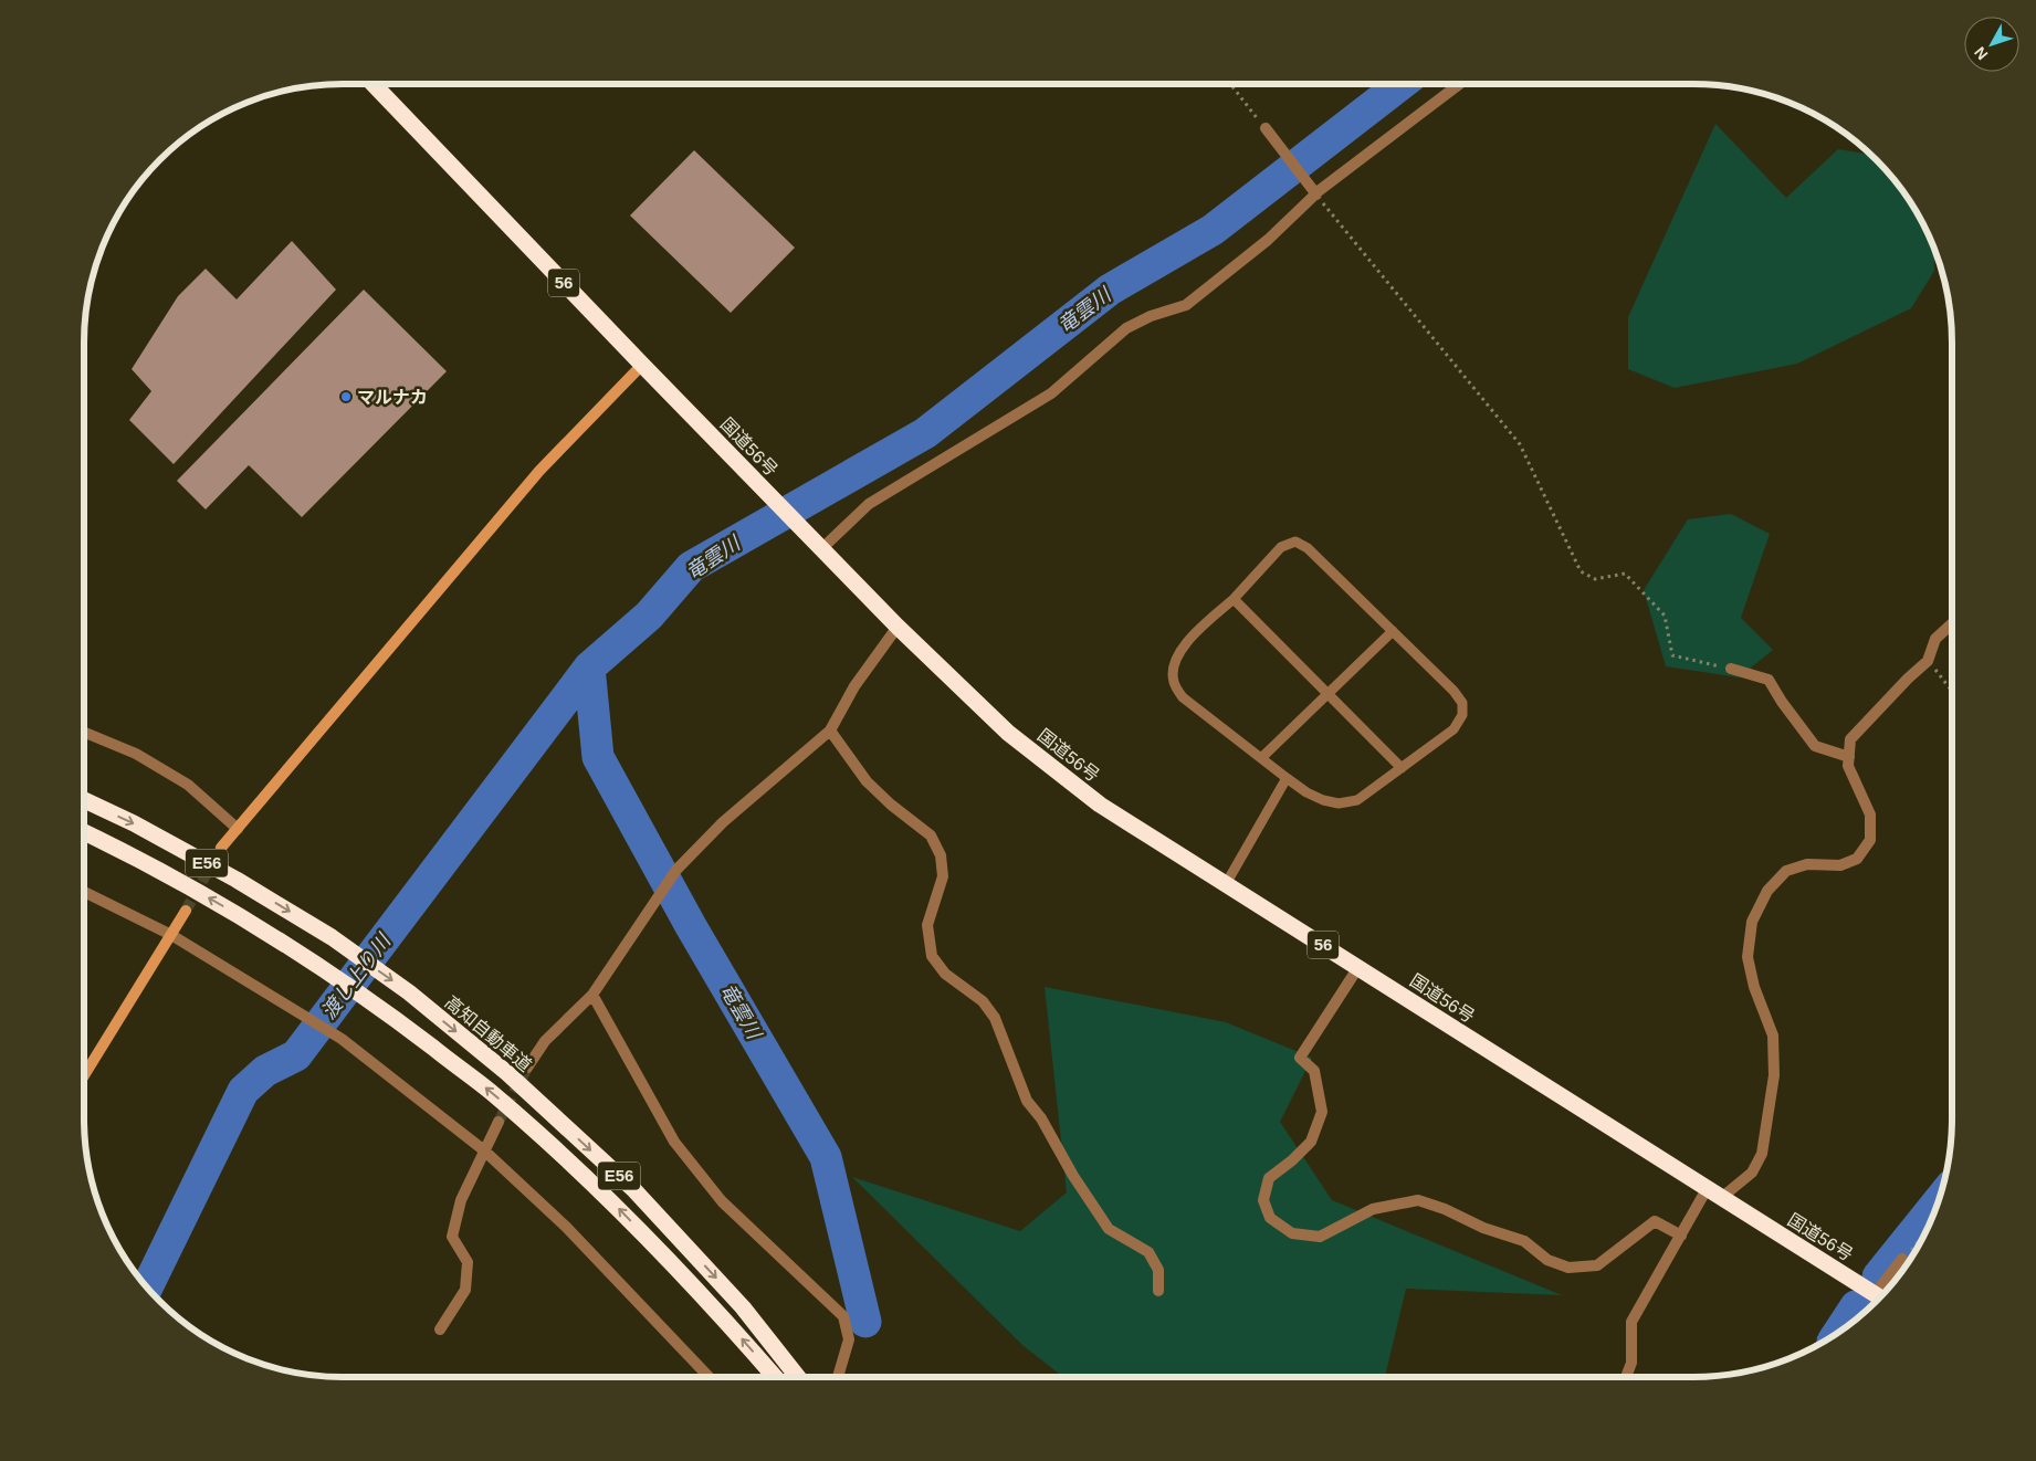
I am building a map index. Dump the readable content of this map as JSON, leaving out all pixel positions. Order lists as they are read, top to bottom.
{
  "streets": {
    "highway": [
      "56",
      "国道56号",
      "E56",
      "高知自動車道"
    ]
  },
  "water": ["竜雲川", "渡し上り川"],
  "places": ["マルナカ"],
  "north": "bottom left"
}
